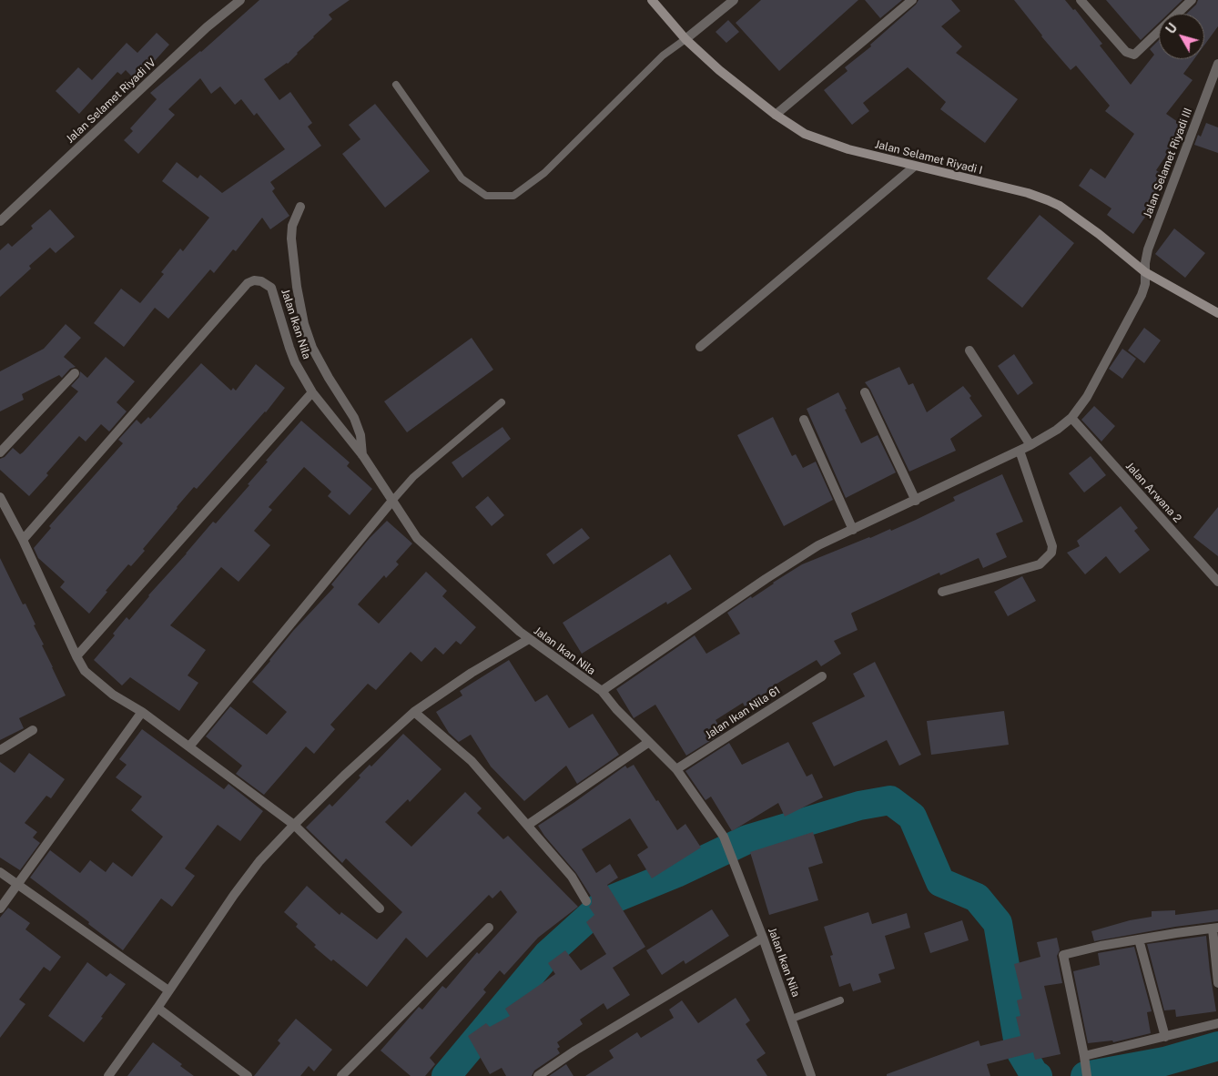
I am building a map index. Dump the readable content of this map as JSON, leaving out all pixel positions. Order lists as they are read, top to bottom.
{
  "streets": {
    "main road": ["Jalan Selamet Riyadi I"],
    "street": [
      "Jalan Selamet Riyadi IV",
      "Jalan Selamet Riyadi III",
      "Jalan Ikan Nila",
      "Jalan Arwana 2",
      "Jalan Ikan Nila 61"
    ]
  },
  "crossings": [
    ["Jalan Selamet Riyadi I", "Jalan Selamet Riyadi III"],
    ["Jalan Selamet Riyadi III", "Jalan Ikan Nila"],
    ["Jalan Selamet Riyadi III", "Jalan Arwana 2"],
    ["Jalan Ikan Nila", "Jalan Ikan Nila 61"]
  ],
  "north": "top left"
}
